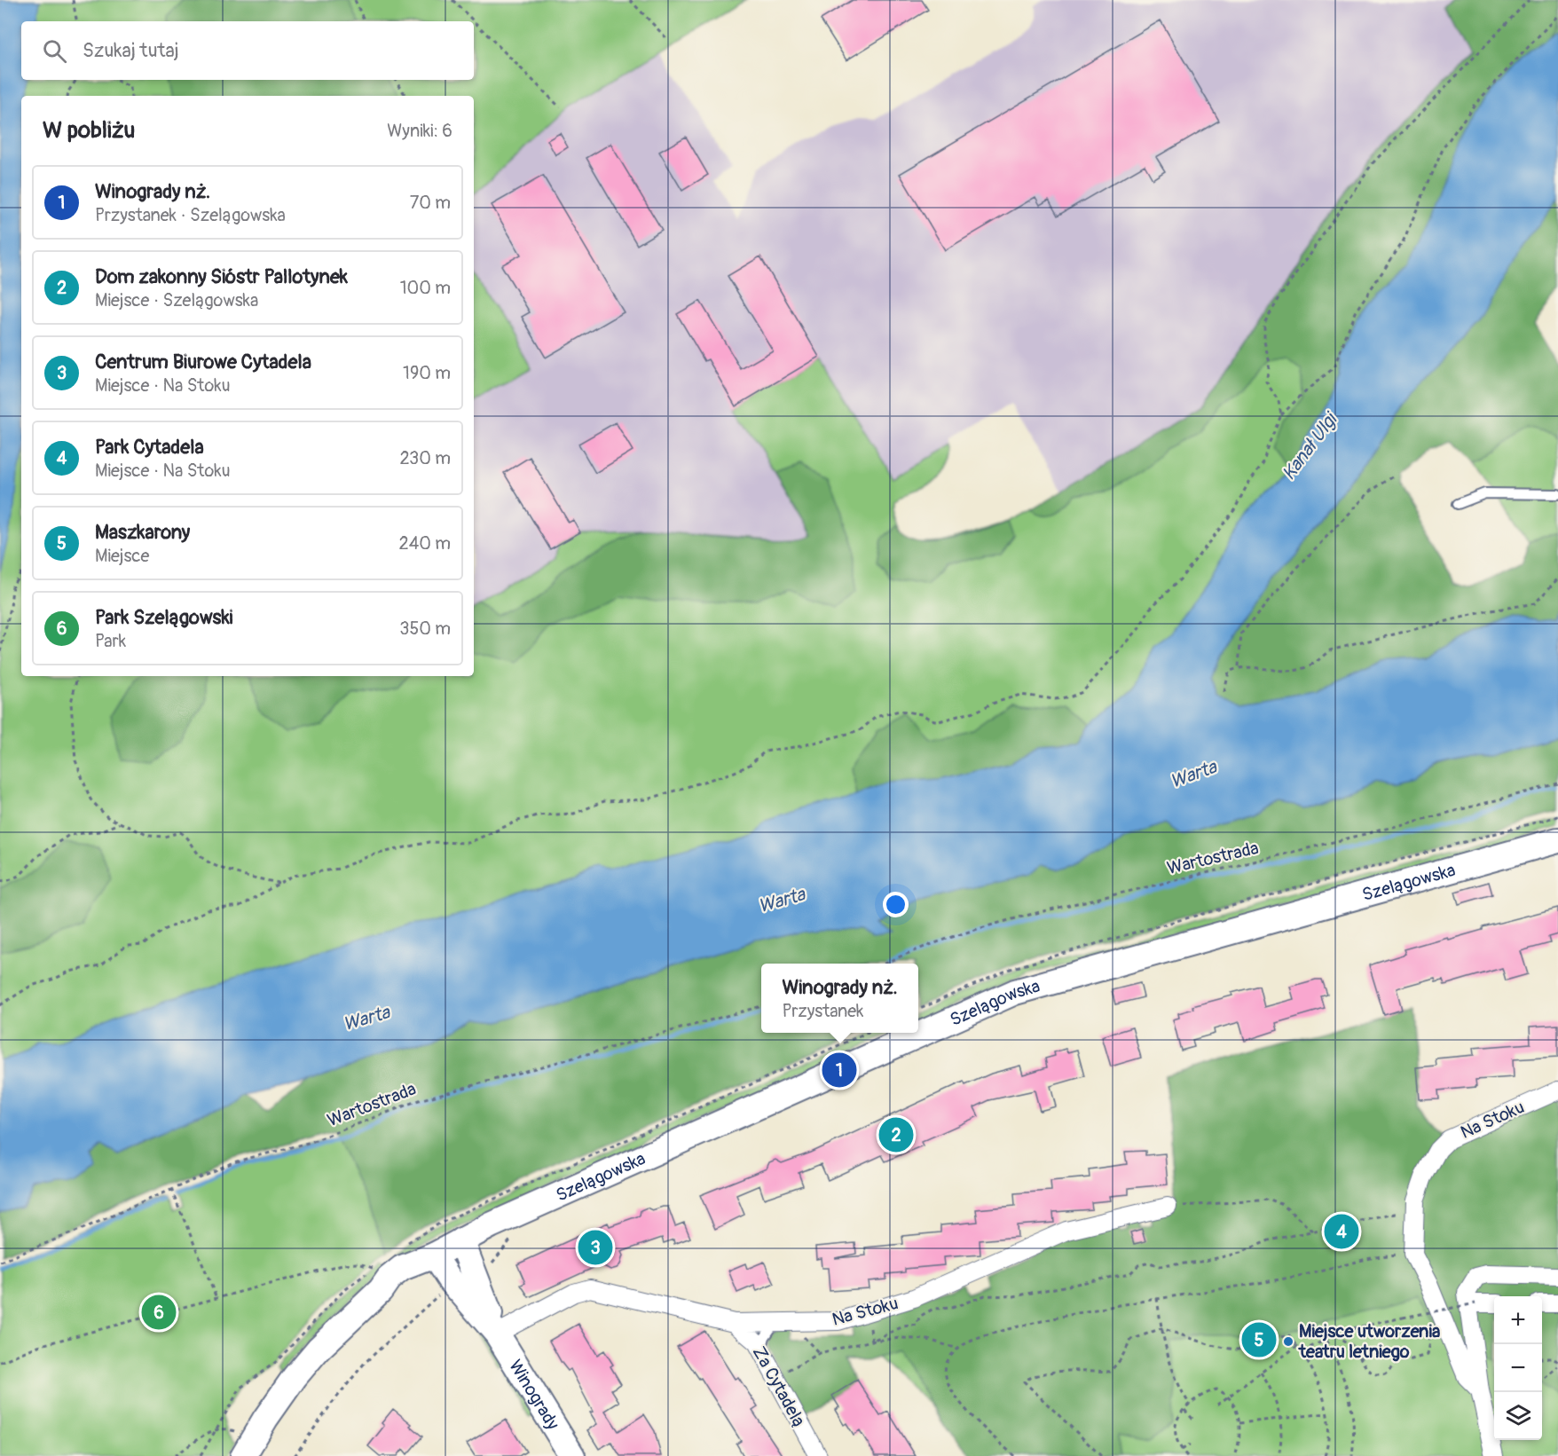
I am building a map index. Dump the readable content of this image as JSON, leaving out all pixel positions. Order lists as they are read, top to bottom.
{
  "streets": {
    "street": [
      "Szelągowska",
      "Na Stoku",
      "Za Cytadelą",
      "Winogrady"
    ],
    "path": ["Wartostrada"]
  },
  "crossings": [
    ["Szelągowska", "Winogrady"],
    ["Na Stoku", "Za Cytadelą"],
    ["Na Stoku", "Winogrady"]
  ],
  "water": ["Kanał Ulgi", "Warta"],
  "places": ["Miejsce utworzenia teatru letniego"],
  "page": {
    "search": "Szukaj tutaj",
    "heading": ["W pobliżu", "Wyniki: 6"],
    "list": [
      {
        "mark": "1",
        "name": "Winogrady nż.",
        "note": "Przystanek · Szelągowska",
        "value": "70 m"
      },
      {
        "mark": "2",
        "name": "Dom zakonny Sióstr Pallotynek",
        "note": "Miejsce · Szelągowska",
        "value": "100 m"
      },
      {
        "mark": "3",
        "name": "Centrum Biurowe Cytadela",
        "note": "Miejsce · Na Stoku",
        "value": "190 m"
      },
      {
        "mark": "4",
        "name": "Park Cytadela",
        "note": "Miejsce · Na Stoku",
        "value": "230 m"
      },
      {
        "mark": "5",
        "name": "Maszkarony",
        "note": "Miejsce",
        "value": "240 m"
      },
      {
        "mark": "6",
        "name": "Park Szelągowski",
        "note": "Park",
        "value": "350 m"
      }
    ],
    "popup": ["Winogrady nż.", "Przystanek"],
    "pins": [
      "1",
      "2",
      "4",
      "3",
      "6",
      "5"
    ],
    "map_buttons": ["+", "−"]
  }
}
